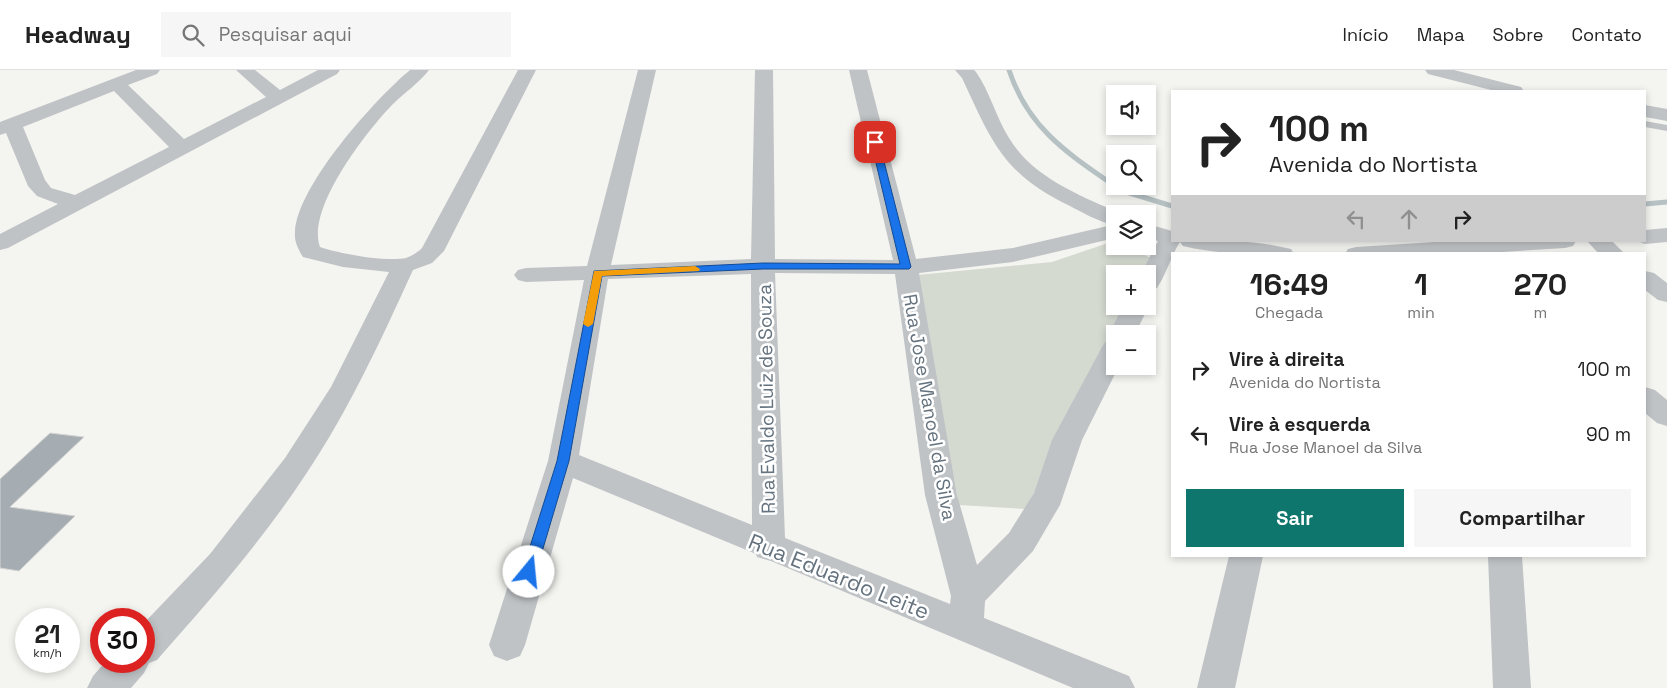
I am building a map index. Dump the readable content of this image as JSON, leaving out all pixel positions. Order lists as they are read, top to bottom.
{
  "streets": {
    "street": ["Rua Evaldo Luiz de Souza", "Rua Jose Manoel da Silva", "Rua Eduardo Leite"]
  },
  "crossings": [
    ["Rua Evaldo Luiz de Souza", "Rua Eduardo Leite"],
    ["Rua Jose Manoel da Silva", "Rua Eduardo Leite"]
  ],
  "page": {
    "header": "Headway",
    "search": "Pesquisar aqui",
    "nav": [
      "Início",
      "Mapa",
      "Sobre",
      "Contato"
    ],
    "map_buttons": ["+", "−"],
    "turn": ["100 m", "Avenida do Nortista"],
    "eta": [
      "16:49",
      "Chegada",
      "1",
      "min",
      "270",
      "m"
    ],
    "list": [
      {
        "name": "Vire à direita",
        "note": "Avenida do Nortista",
        "value": "100 m"
      },
      {
        "name": "Vire à esquerda",
        "note": "Rua Jose Manoel da Silva",
        "value": "90 m"
      }
    ],
    "buttons": ["Sair", "Compartilhar"],
    "speed": "21 km/h",
    "limit": "30"
  }
}
